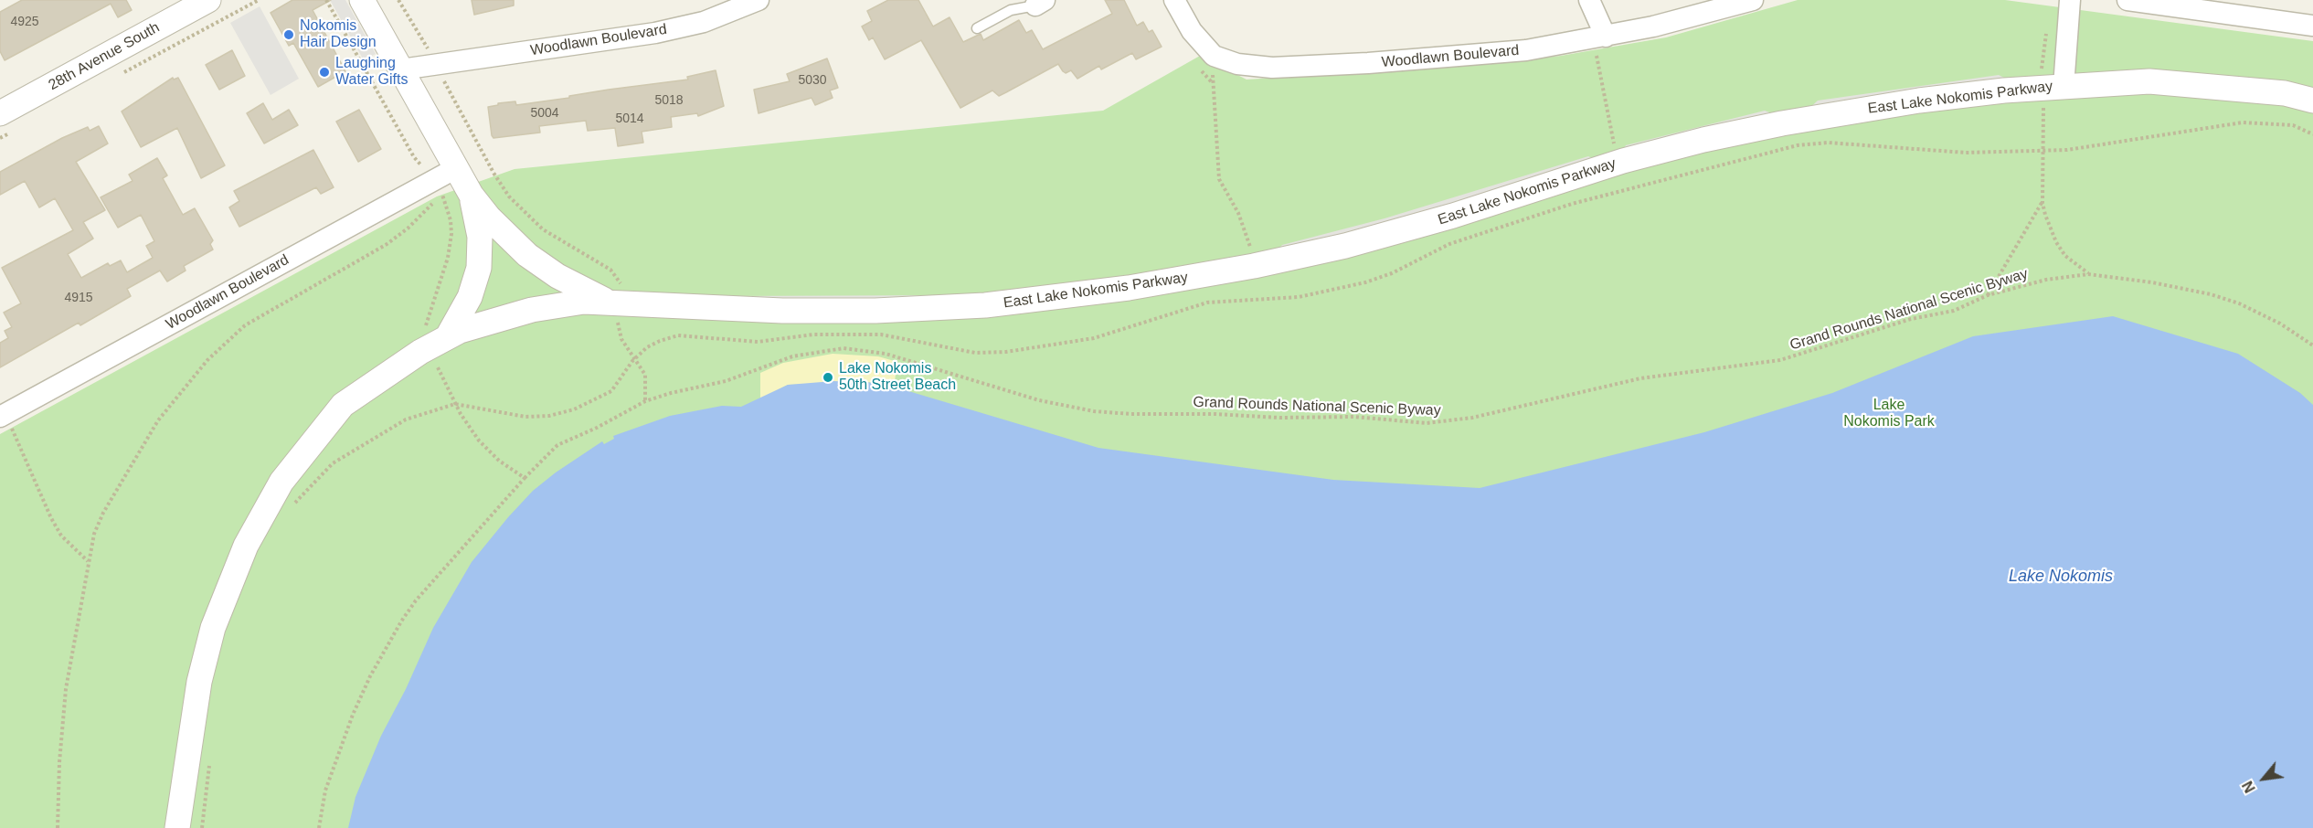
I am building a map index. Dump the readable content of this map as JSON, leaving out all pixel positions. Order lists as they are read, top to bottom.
{
  "streets": {
    "street": ["Woodlawn Boulevard", "28th Avenue South", "East Lake Nokomis Parkway"],
    "path": ["Grand Rounds National Scenic Byway"]
  },
  "water": ["Lake Nokomis"],
  "parks": ["Lake Nokomis Park"],
  "places": ["Nokomis Hair Design", "Laughing Water Gifts", "Lake Nokomis 50th Street Beach"],
  "house_numbers": [
    "4925",
    "5030",
    "5018",
    "5004",
    "5014",
    "4915"
  ],
  "north": "bottom left"
}
